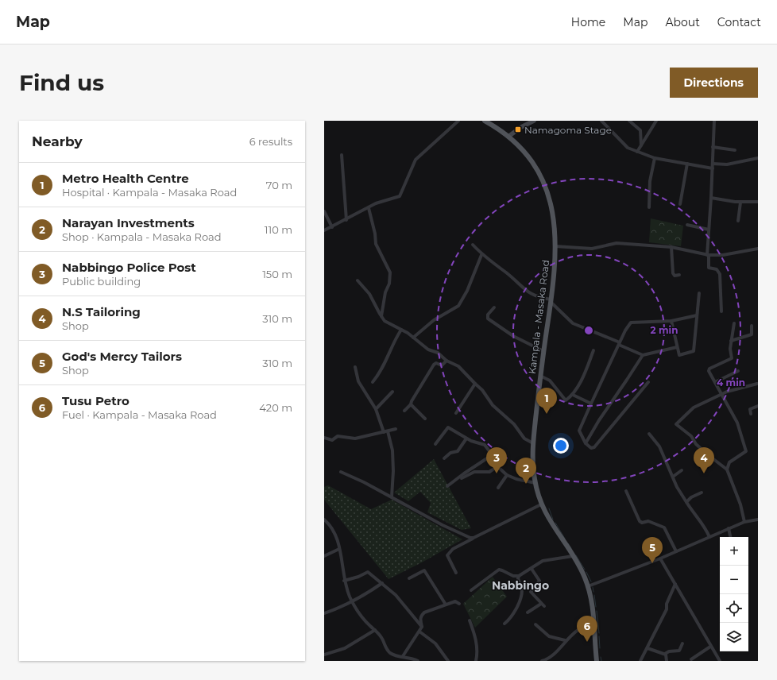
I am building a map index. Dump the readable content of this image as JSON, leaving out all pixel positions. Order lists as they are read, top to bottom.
{
  "streets": {
    "main road": ["Kampala - Masaka Road"]
  },
  "districts": ["Nabbingo"],
  "places": {
    "transit": ["Namagoma Stage"]
  },
  "page": {
    "header": "Map",
    "nav": [
      "Home",
      "Map",
      "About",
      "Contact"
    ],
    "buttons": "Directions",
    "title": "Find us",
    "heading": ["Nearby", "6 results"],
    "list": [
      {
        "mark": "1",
        "name": "Metro Health Centre",
        "note": "Hospital · Kampala - Masaka Road",
        "value": "70 m"
      },
      {
        "mark": "2",
        "name": "Narayan Investments",
        "note": "Shop · Kampala - Masaka Road",
        "value": "110 m"
      },
      {
        "mark": "3",
        "name": "Nabbingo Police Post",
        "note": "Public building",
        "value": "150 m"
      },
      {
        "mark": "4",
        "name": "N.S Tailoring",
        "note": "Shop",
        "value": "310 m"
      },
      {
        "mark": "5",
        "name": "God's Mercy Tailors",
        "note": "Shop",
        "value": "310 m"
      },
      {
        "mark": "6",
        "name": "Tusu Petro",
        "note": "Fuel · Kampala - Masaka Road",
        "value": "420 m"
      }
    ],
    "pins": [
      "1",
      "3",
      "4",
      "2",
      "5",
      "6"
    ],
    "map_buttons": ["+", "−"]
  },
  "rings": ["2 min", "4 min"]
}
